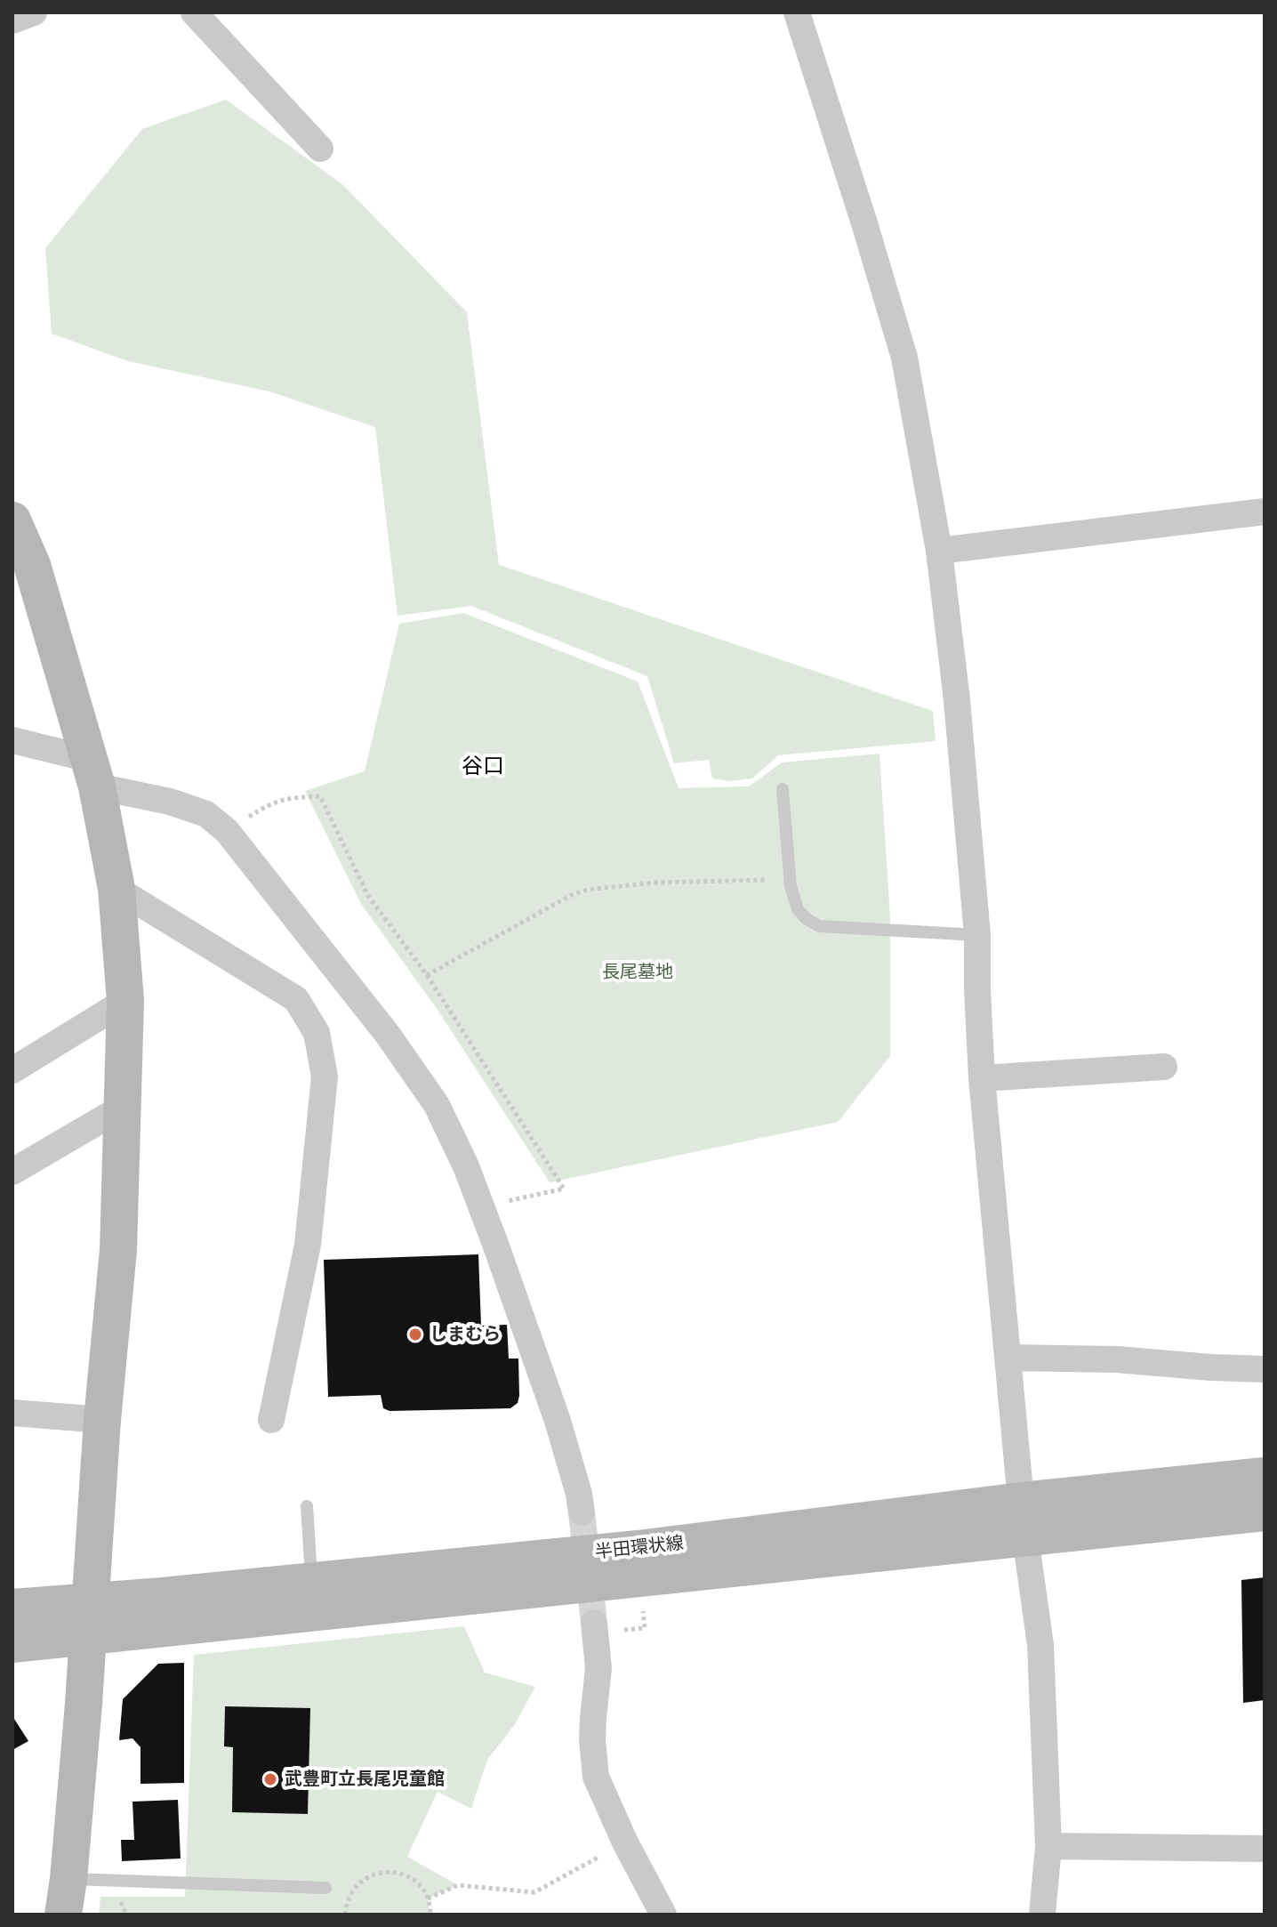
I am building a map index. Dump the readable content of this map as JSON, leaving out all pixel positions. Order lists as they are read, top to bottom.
{
  "streets": {
    "main road": ["半田環状線"]
  },
  "districts": ["谷口"],
  "parks": ["長尾墓地"],
  "places": ["しまむら", "武豊町立長尾児童館"]
}
